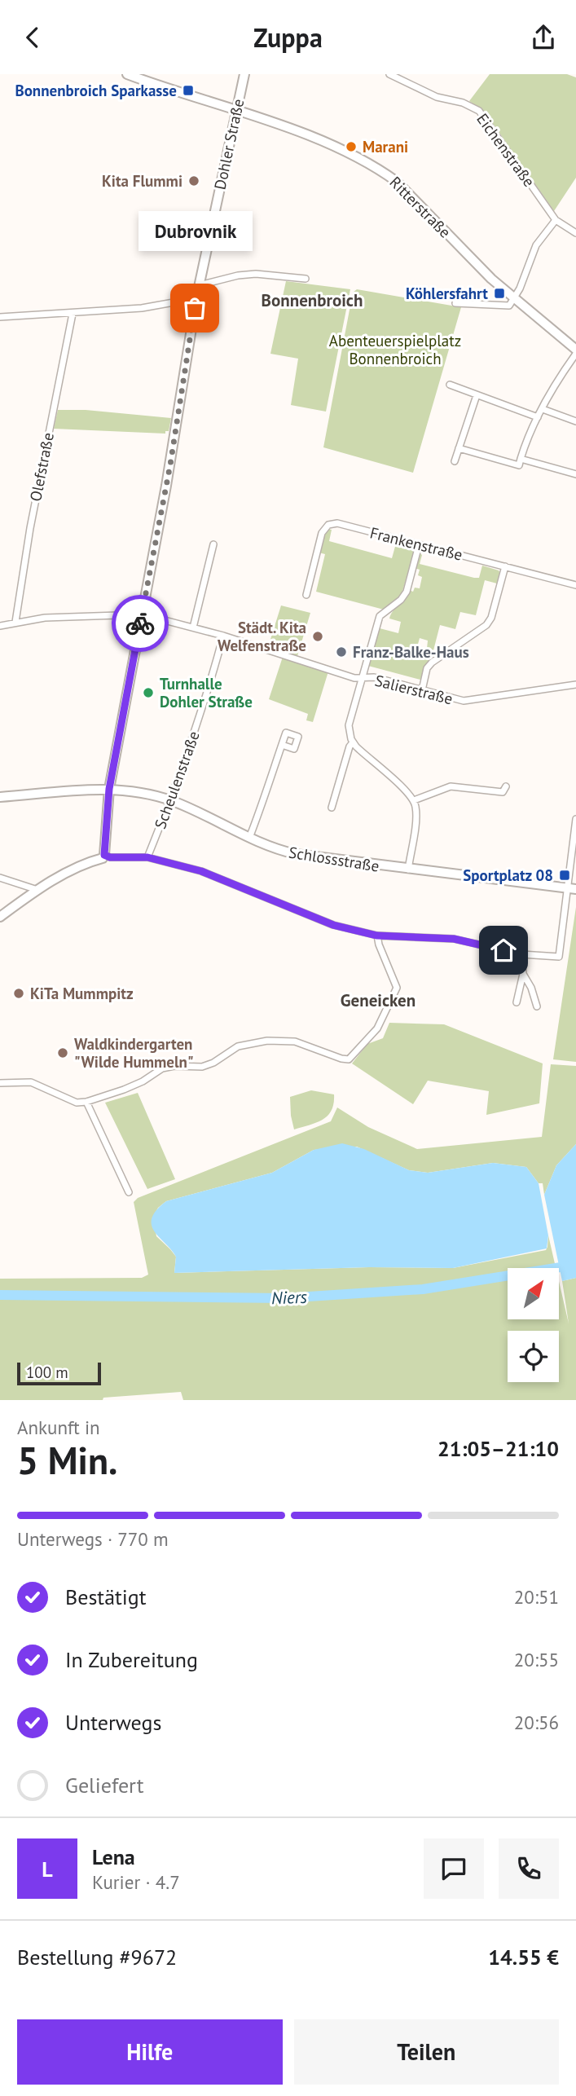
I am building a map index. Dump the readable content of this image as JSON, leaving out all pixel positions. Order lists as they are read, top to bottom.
{
  "streets": {
    "main road": ["Dohler Straße", "Ritterstraße", "Schlossstraße"],
    "street": [
      "Eichenstraße",
      "Olefstraße",
      "Frankenstraße",
      "Salierstraße",
      "Scheulenstraße"
    ]
  },
  "crossings": [
    ["Dohler Straße", "Ritterstraße"],
    ["Dohler Straße", "Salierstraße"],
    ["Dohler Straße", "Schlossstraße"],
    ["Olefstraße", "Salierstraße"],
    ["Salierstraße", "Scheulenstraße"],
    ["Scheulenstraße", "Schlossstraße"]
  ],
  "districts": ["Bonnenbroich", "Geneicken"],
  "water": ["Niers"],
  "parks": ["Abenteuerspielplatz Bonnenbroich"],
  "places": {
    "transit": ["Bonnenbroich Sparkasse", "Köhlersfahrt", "Sportplatz 08"],
    "other": [
      "Marani",
      "Kita Flummi",
      "Dubrovnik",
      "Städt. Kita Welfenstraße",
      "Franz-Balke-Haus",
      "Turnhalle Dohler Straße",
      "KiTa Mummpitz",
      "Waldkindergarten \"Wilde Hummeln\""
    ]
  },
  "scale_bar": "100 m",
  "north": "top right",
  "page": {
    "header": "Zuppa",
    "bubble": "Dubrovnik",
    "scale": "100 m",
    "heading": ["5 Min.", "Ankunft in", "21:05–21:10"],
    "panel": [
      "Lena",
      "Kurier · 4.7",
      "Bestellung #9672",
      "14.55 €"
    ],
    "bar": "Unterwegs · 770 m",
    "list": [
      ["Bestätigt", "20:51"],
      ["In Zubereitung", "20:55"],
      ["Unterwegs", "20:56"],
      "Geliefert"
    ],
    "round": "L",
    "buttons": ["Hilfe", "Teilen"]
  }
}
